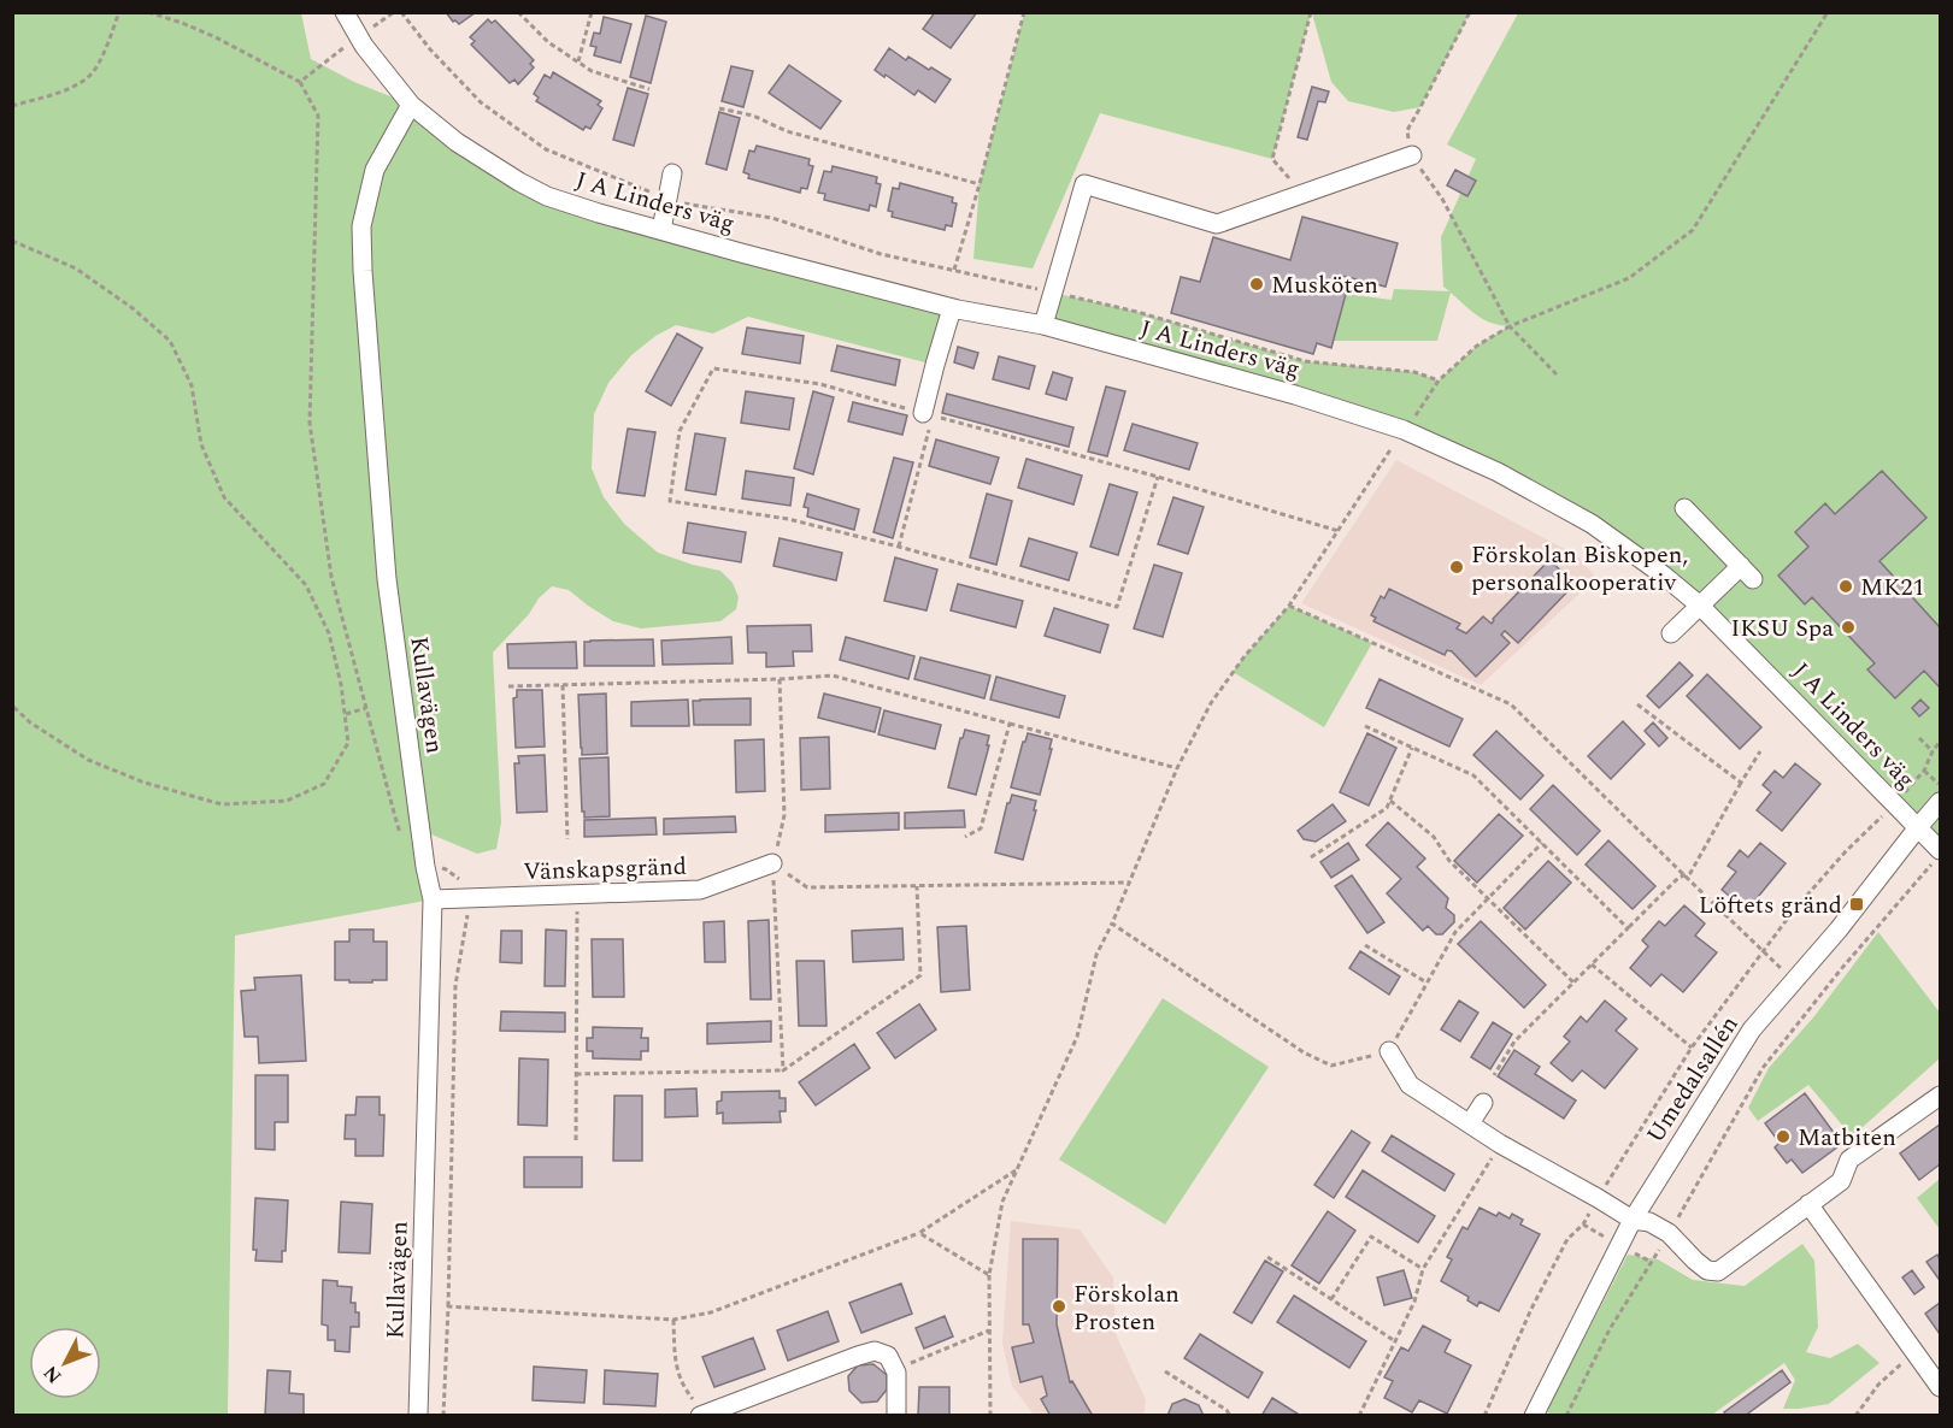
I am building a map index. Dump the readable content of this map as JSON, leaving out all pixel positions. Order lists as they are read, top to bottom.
{
  "streets": {
    "street": [
      "J A Linders väg",
      "Kullavägen",
      "Vänskapsgränd",
      "Umedalsallén"
    ]
  },
  "crossings": [
    ["J A Linders väg", "Kullavägen"],
    ["J A Linders väg", "Umedalsallén"],
    ["Kullavägen", "Vänskapsgränd"]
  ],
  "places": {
    "other": [
      "Musköten",
      "Förskolan Biskopen, personalkooperativ",
      "MK21",
      "IKSU Spa",
      "Matbiten",
      "Förskolan Prosten"
    ],
    "transit": ["Löftets gränd"]
  },
  "north": "bottom left"
}
